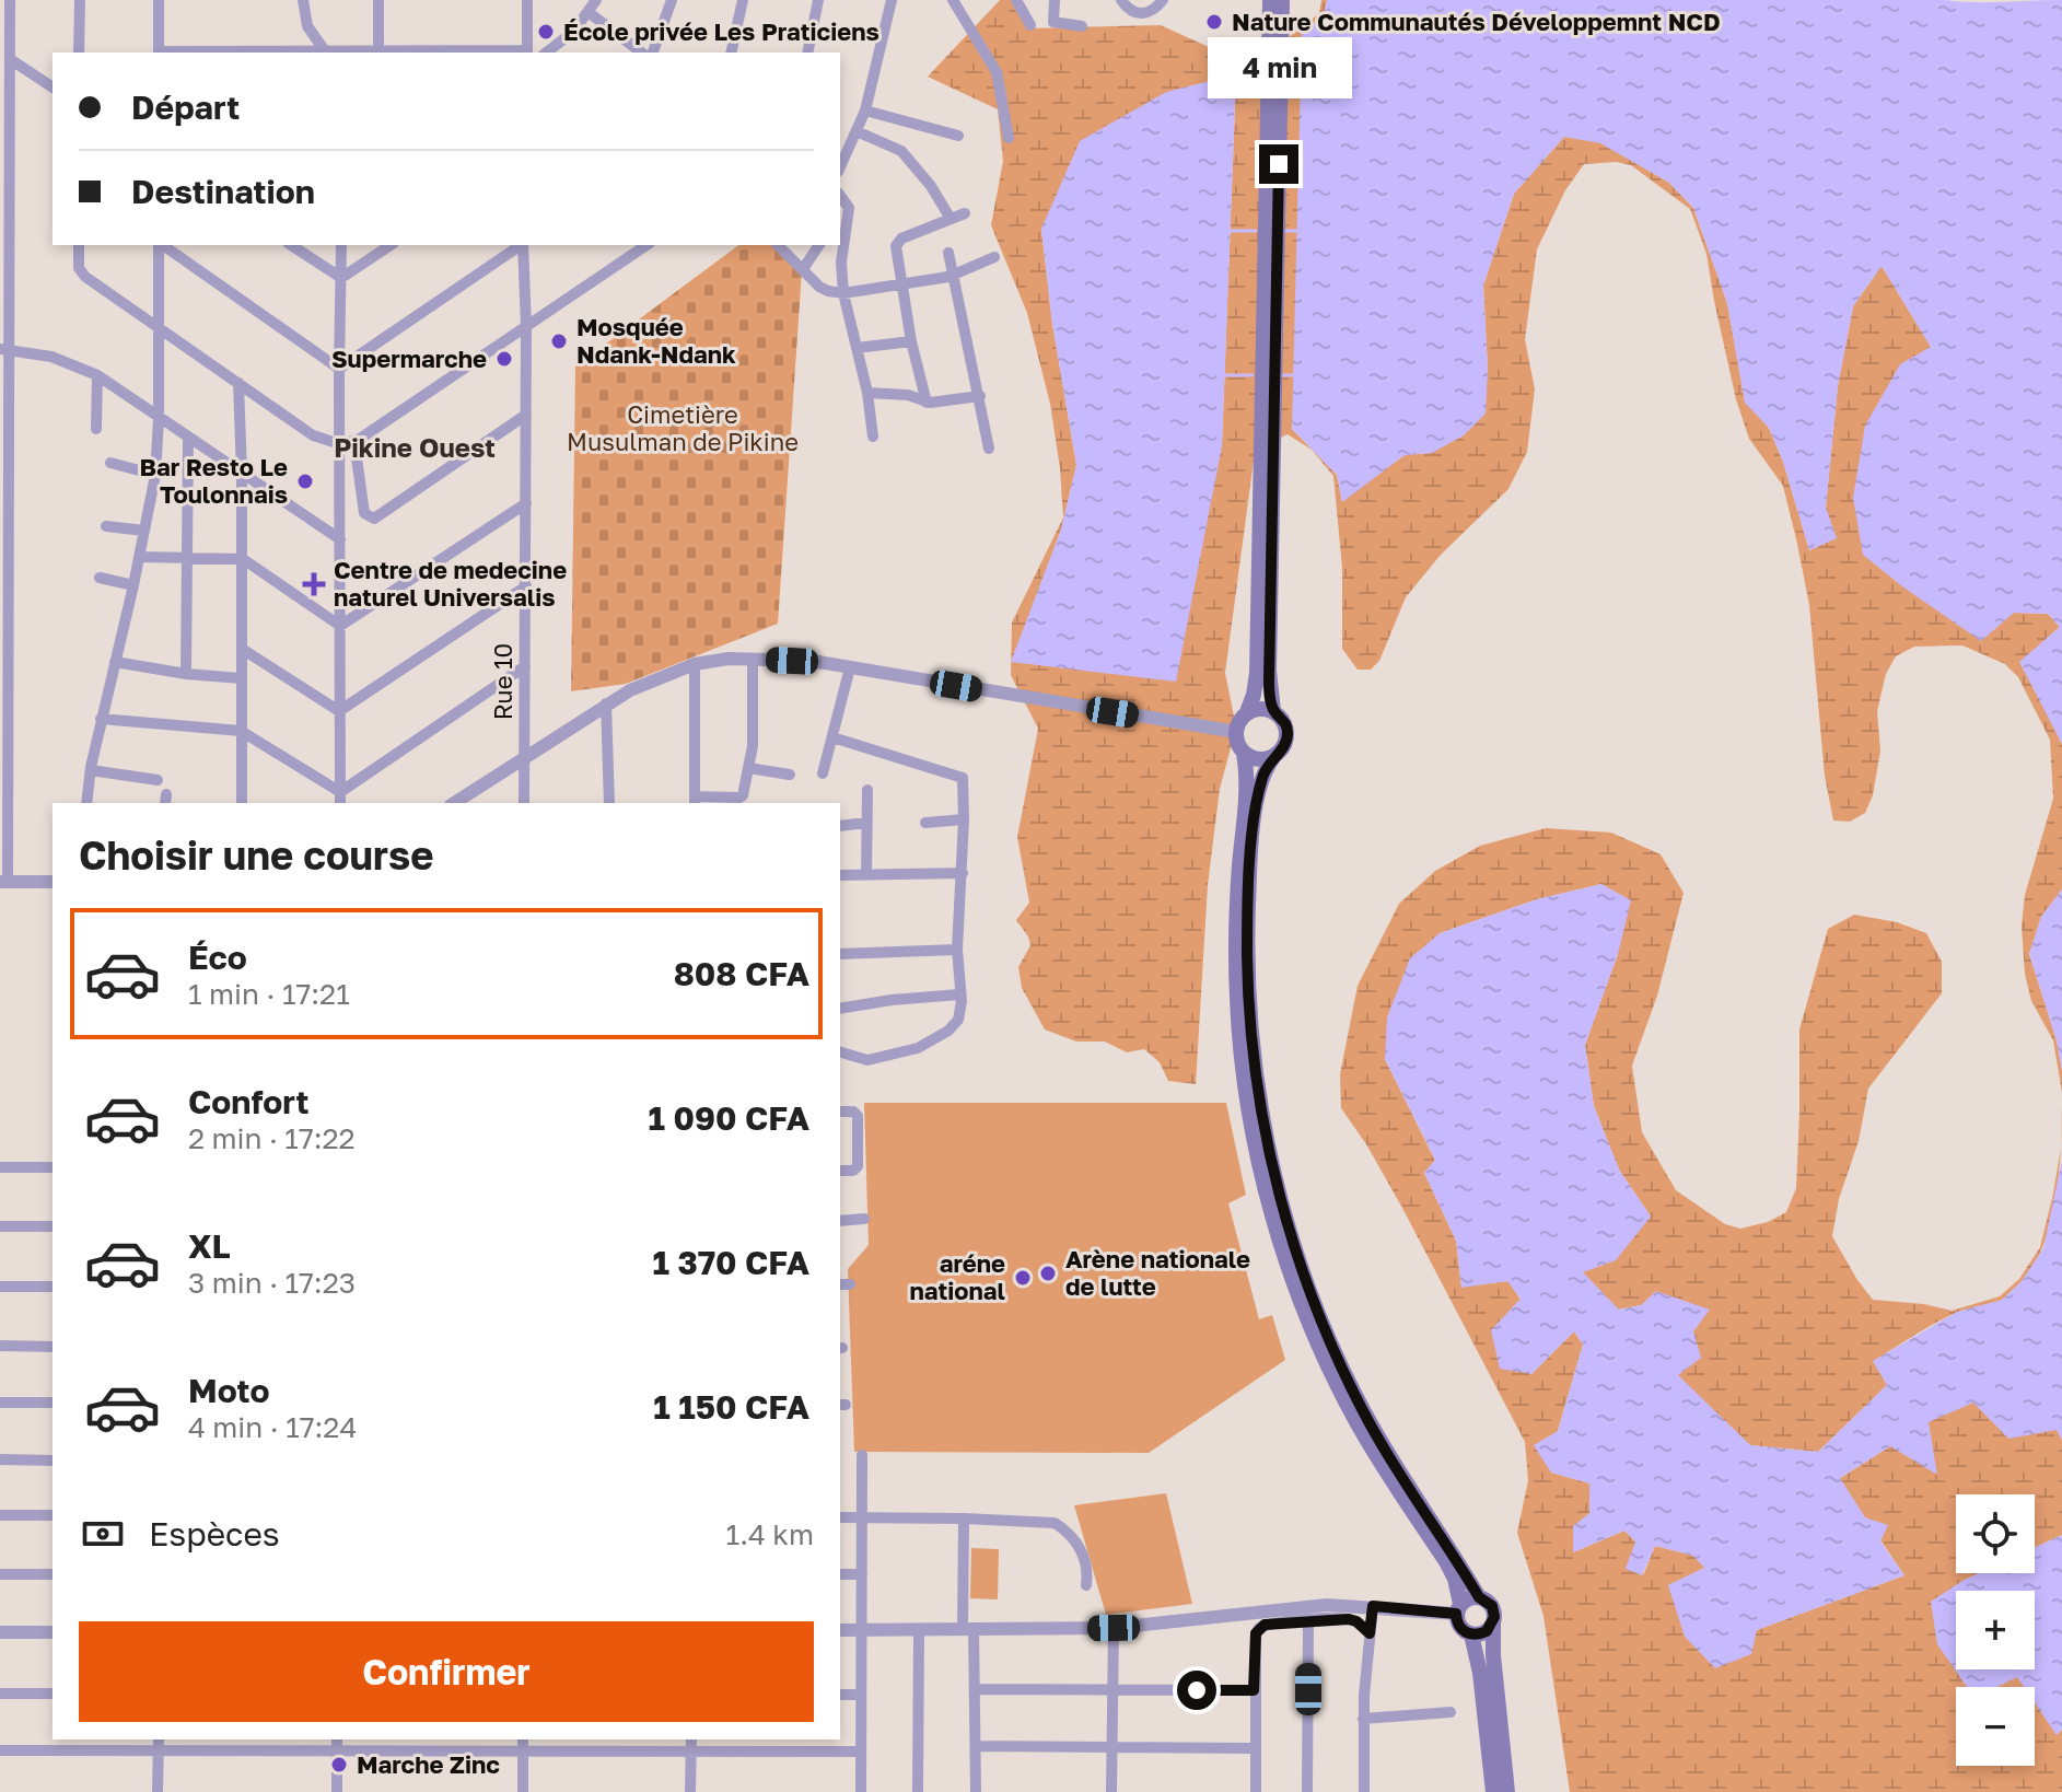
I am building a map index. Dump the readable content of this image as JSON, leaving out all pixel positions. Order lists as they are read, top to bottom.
{
  "streets": {
    "street": ["Rue 10"]
  },
  "districts": ["Pikine Ouest"],
  "parks": ["Cimetière Musulman de Pikine"],
  "places": {
    "other": [
      "Nature Communautés Développemnt NCD",
      "École privée Les Praticiens",
      "Mosquée Ndank-Ndank",
      "Supermarche",
      "Bar Resto Le Toulonnais",
      "Arène nationale de lutte",
      "aréne national",
      "Marche Zinc"
    ],
    "health": ["Centre de medecine naturel Universalis"]
  },
  "page": {
    "bubble": "4 min",
    "banner": ["Départ", "Destination"],
    "heading": "Choisir une course",
    "list": [
      {
        "name": "Éco",
        "note": "1 min · 17:21",
        "value": "808 CFA"
      },
      {
        "name": "Confort",
        "note": "2 min · 17:22",
        "value": "1 090 CFA"
      },
      {
        "name": "XL",
        "note": "3 min · 17:23",
        "value": "1 370 CFA"
      },
      {
        "name": "Moto",
        "note": "4 min · 17:24",
        "value": "1 150 CFA"
      }
    ],
    "pay": ["Espèces", "1.4 km"],
    "map_buttons": ["+", "−"],
    "buttons": "Confirmer"
  }
}
